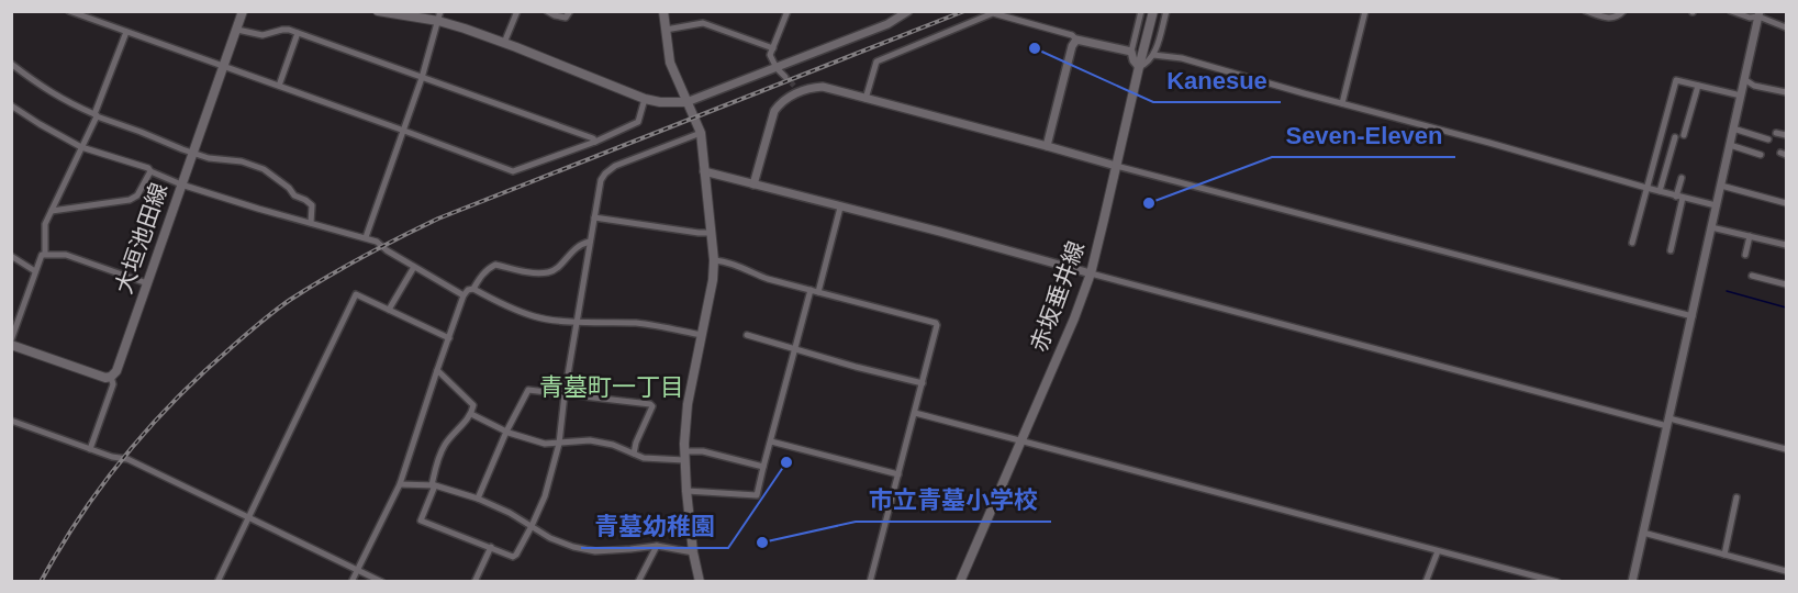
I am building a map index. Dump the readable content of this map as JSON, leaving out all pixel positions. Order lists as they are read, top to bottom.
{
  "streets": {
    "main road": ["大垣池田線", "赤坂垂井線"]
  },
  "districts": ["青墓町一丁目"],
  "places": [
    "Kanesue",
    "Seven-Eleven",
    "青墓幼稚園",
    "市立青墓小学校"
  ]
}
